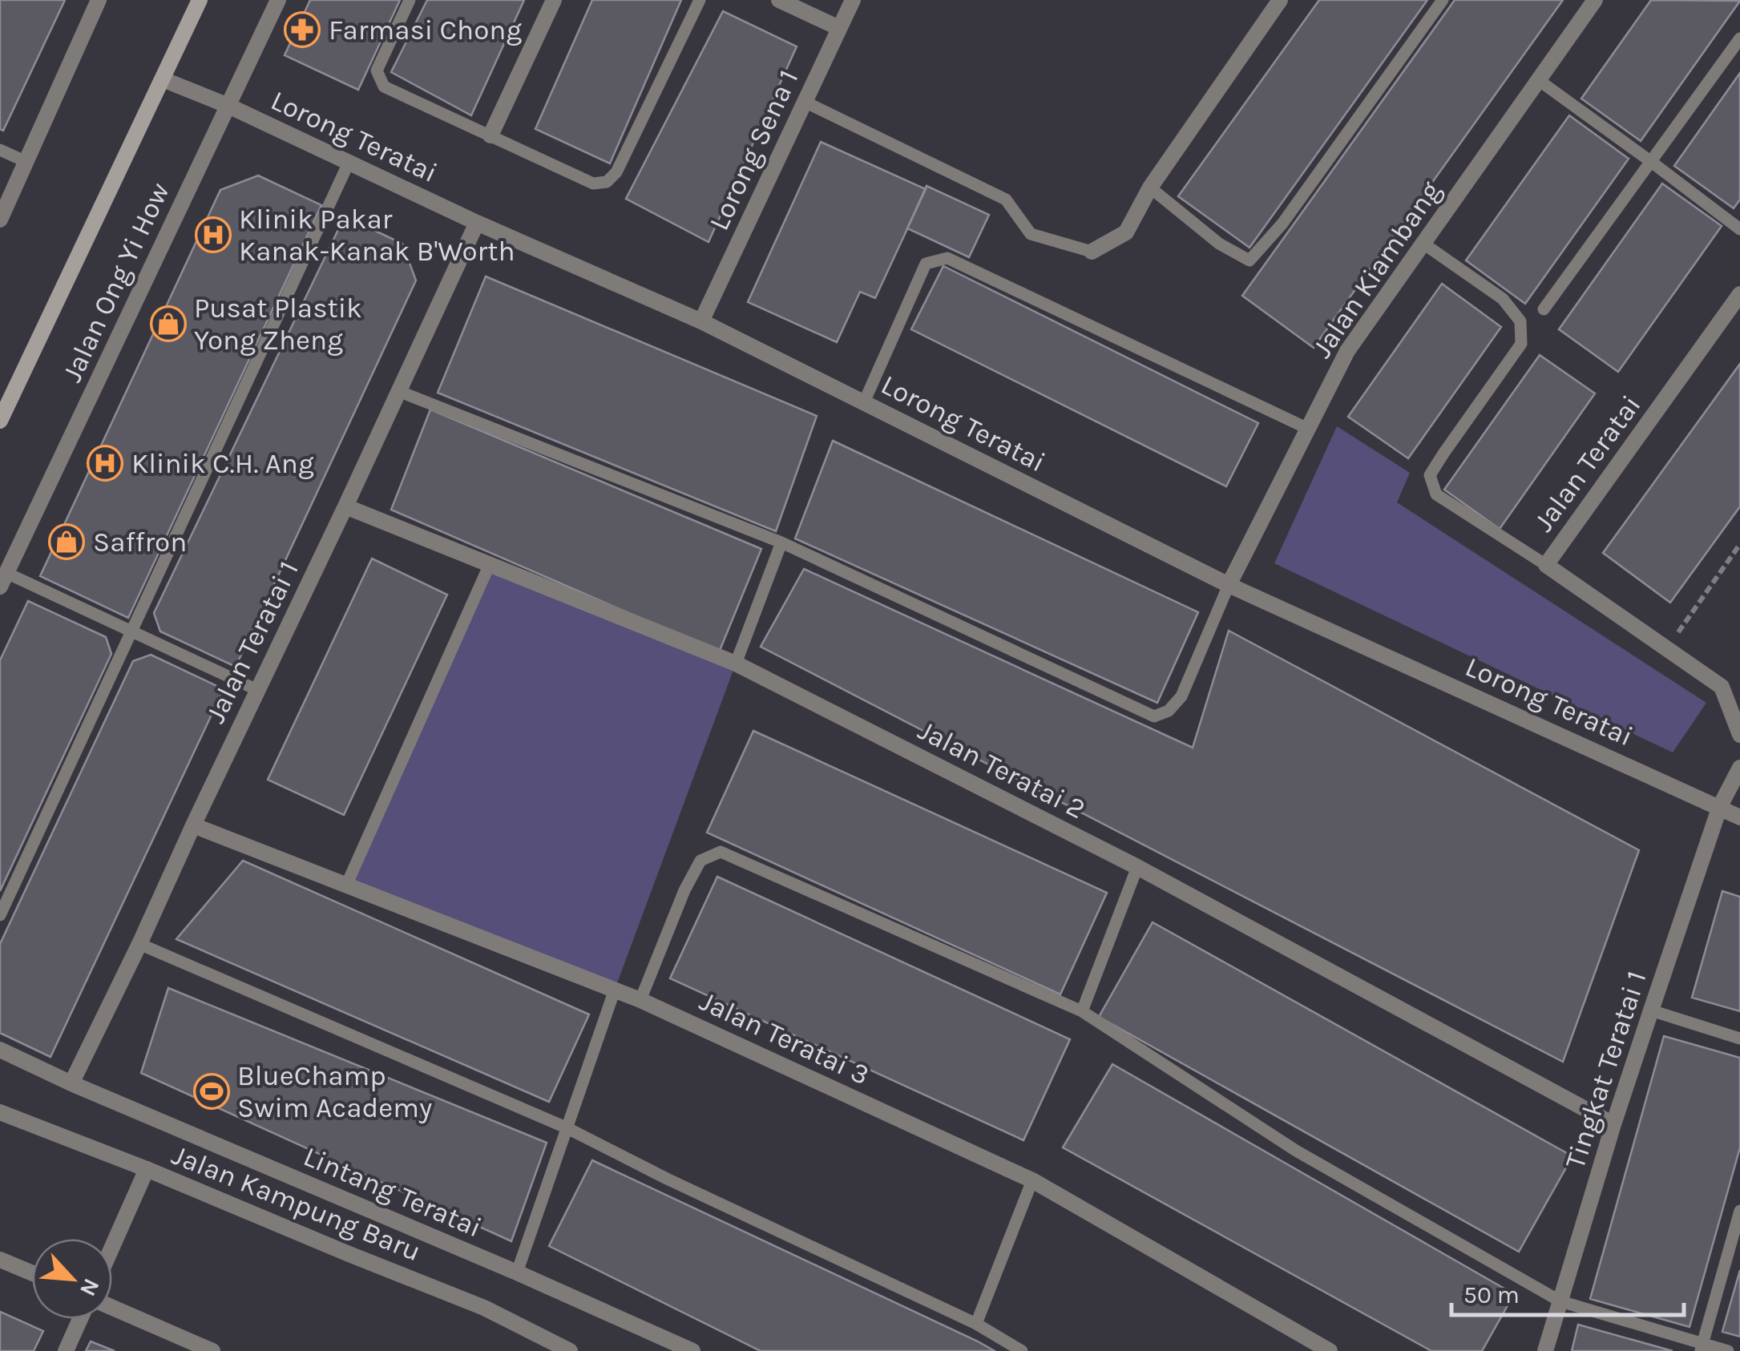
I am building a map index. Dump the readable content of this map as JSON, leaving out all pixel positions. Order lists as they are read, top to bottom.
{
  "streets": {
    "main road": ["Jalan Ong Yi How"],
    "street": [
      "Lorong Teratai",
      "Lorong Sena 1",
      "Jalan Kiambang",
      "Jalan Teratai",
      "Jalan Teratai 1",
      "Jalan Teratai 2",
      "Jalan Teratai 3",
      "Tingkat Teratai 1",
      "Lintang Teratai",
      "Jalan Kampung Baru"
    ]
  },
  "crossings": [
    ["Lorong Teratai", "Lorong Sena 1"],
    ["Lorong Teratai", "Jalan Kiambang"],
    ["Lorong Teratai", "Jalan Ong Yi How"],
    ["Lorong Teratai", "Jalan Teratai 1"],
    ["Lorong Teratai", "Tingkat Teratai 1"],
    ["Jalan Teratai 1", "Jalan Teratai 2"],
    ["Jalan Teratai 1", "Jalan Teratai 3"],
    ["Jalan Teratai 1", "Lintang Teratai"],
    ["Jalan Teratai 2", "Tingkat Teratai 1"]
  ],
  "places": {
    "pharmacy": ["Farmasi Chong"],
    "hospital": ["Klinik Pakar Kanak-Kanak B'Worth", "Klinik C.H. Ang"],
    "shop": ["Pusat Plastik Yong Zheng", "Saffron"],
    "sports": ["BlueChamp Swim Academy"]
  },
  "scale_bar": "50 m",
  "north": "bottom right"
}
